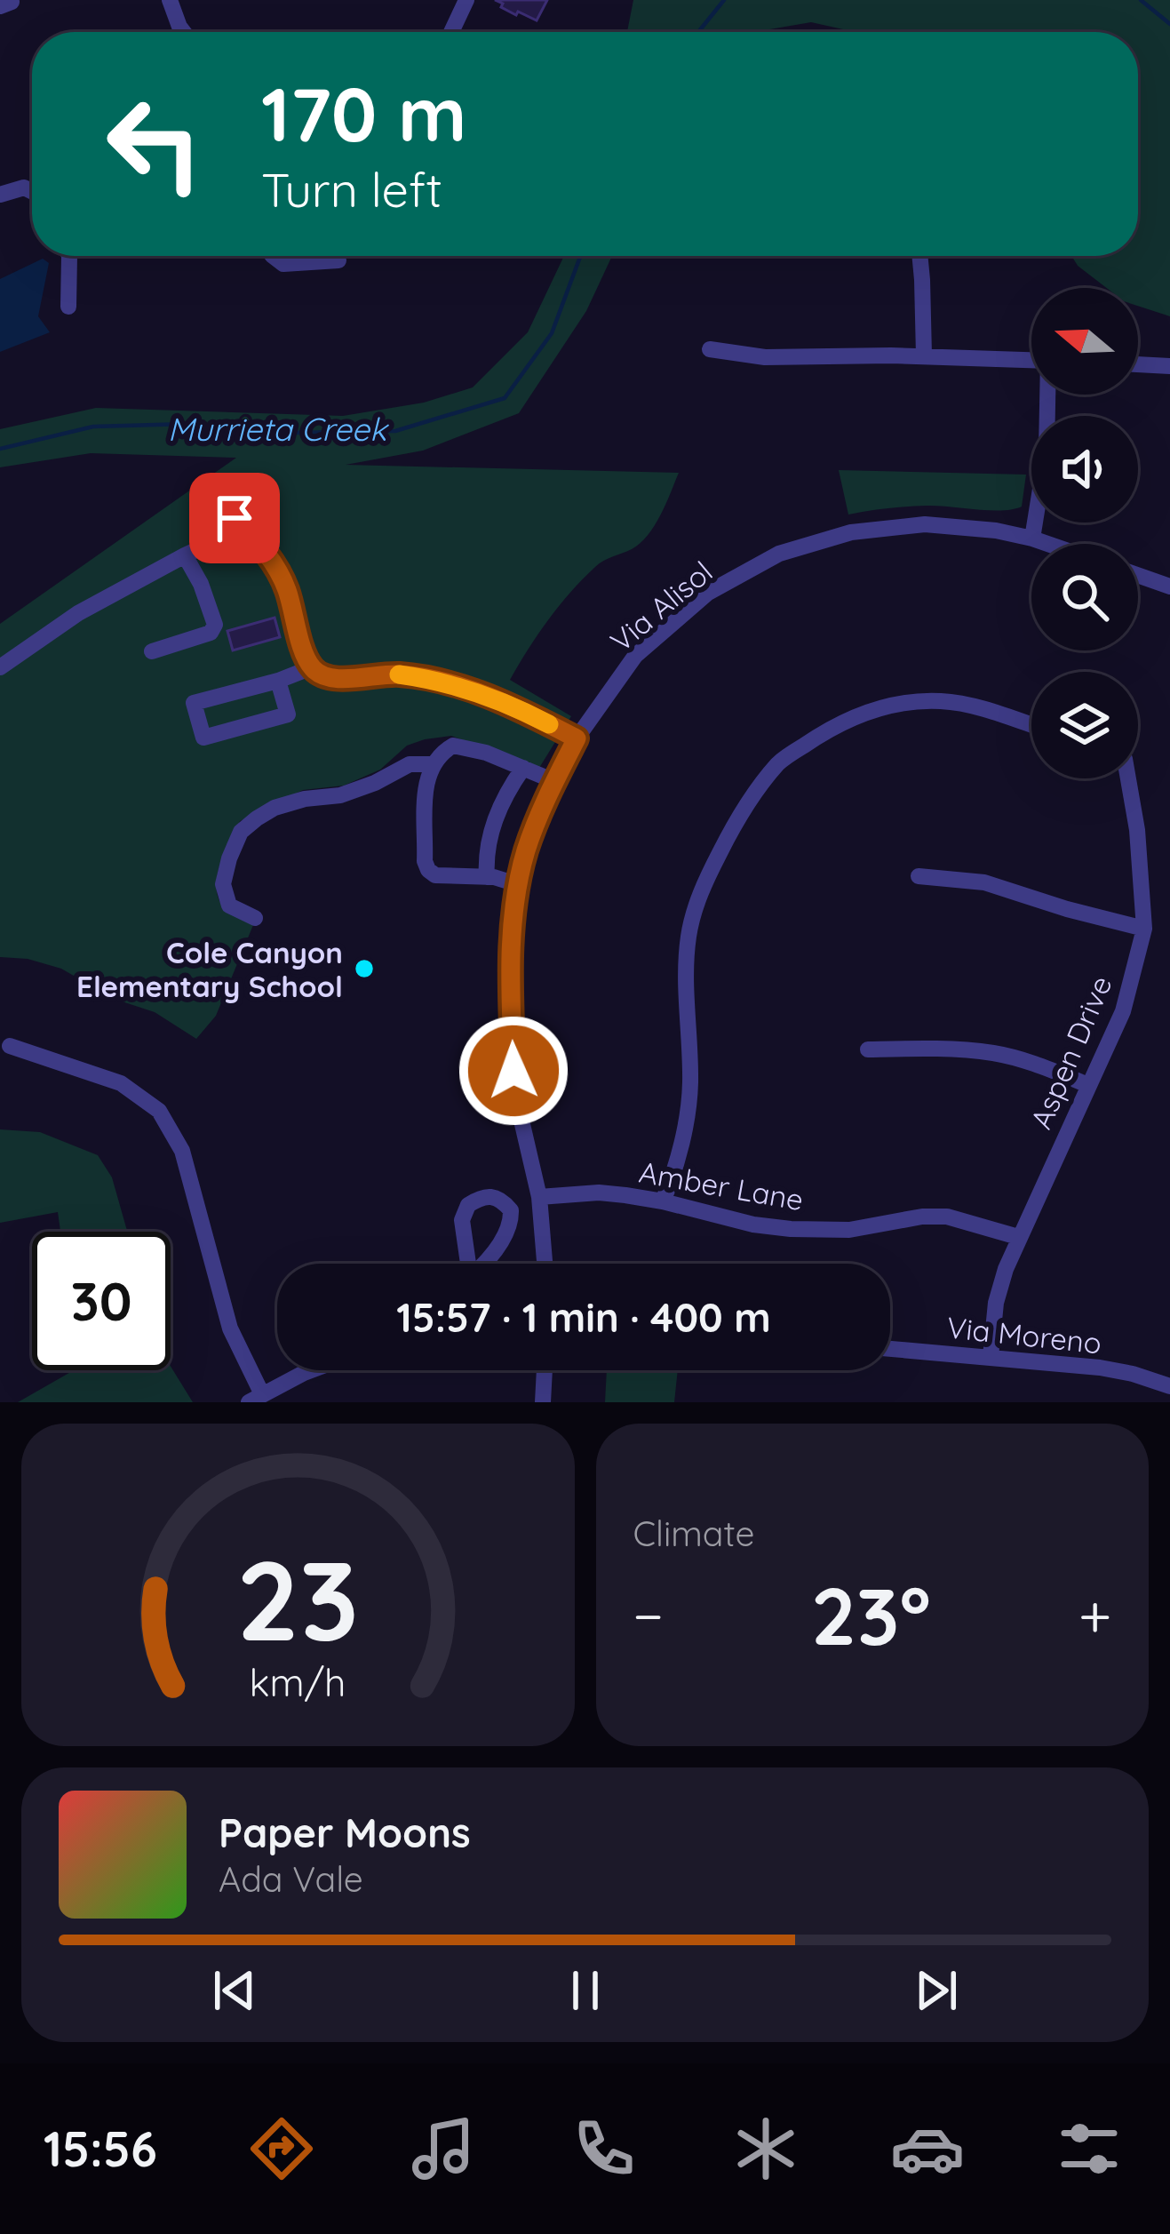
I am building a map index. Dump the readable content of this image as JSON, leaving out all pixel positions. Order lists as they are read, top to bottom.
{
  "streets": {
    "street": [
      "Via Alisol",
      "Aspen Drive",
      "Amber Lane",
      "Via Moreno"
    ]
  },
  "crossings": [
    ["Via Alisol", "Amber Lane"],
    ["Aspen Drive", "Amber Lane"],
    ["Aspen Drive", "Via Moreno"]
  ],
  "water": ["Murrieta Creek"],
  "places": ["Cole Canyon Elementary School"],
  "north": "left",
  "page": {
    "turn": ["170 m", "Turn left"],
    "limit": "30",
    "trip": "15:57 · 1 min · 400 m",
    "tile": "Climate",
    "heat": ["−", "23°", "+"],
    "song": ["Paper Moons", "Ada Vale"],
    "tabs": "15:56",
    "gauge": ["23", "km/h"]
  }
}
